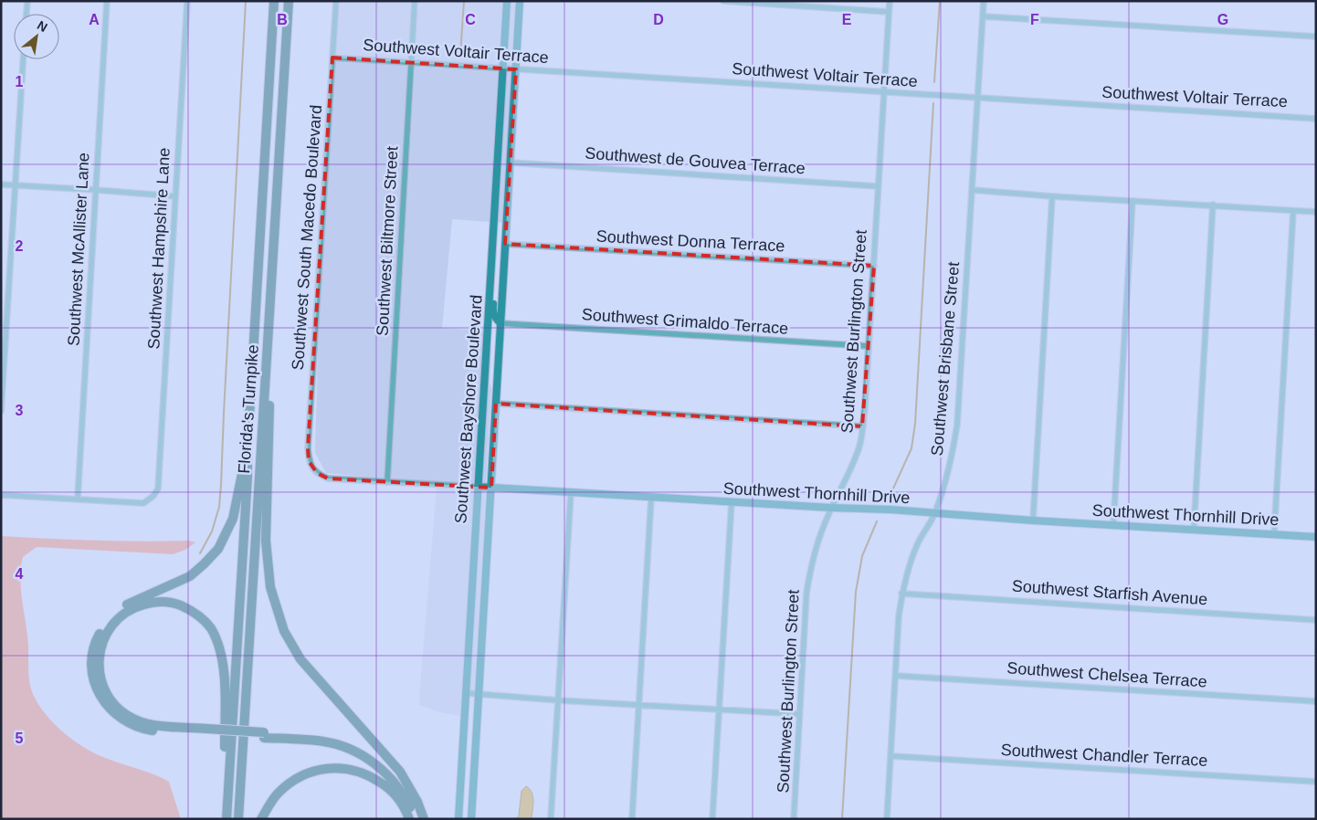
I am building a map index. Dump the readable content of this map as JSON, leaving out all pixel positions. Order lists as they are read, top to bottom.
{
  "streets": {
    "highway": ["Florida's Turnpike"],
    "main road": ["Southwest Bayshore Boulevard", "Southwest Thornhill Drive"],
    "street": [
      "Southwest Voltair Terrace",
      "Southwest de Gouvea Terrace",
      "Southwest South Macedo Boulevard",
      "Southwest Biltmore Street",
      "Southwest Donna Terrace",
      "Southwest Hampshire Lane",
      "Southwest McAllister Lane",
      "Southwest Grimaldo Terrace",
      "Southwest Burlington Street",
      "Southwest Brisbane Street",
      "Southwest Starfish Avenue",
      "Southwest Chelsea Terrace",
      "Southwest Chandler Terrace"
    ]
  },
  "crossings": [
    ["Southwest Voltair Terrace", "Southwest South Macedo Boulevard"],
    ["Southwest Voltair Terrace", "Southwest Biltmore Street"],
    ["Southwest Voltair Terrace", "Southwest Burlington Street"],
    ["Southwest Voltair Terrace", "Southwest Brisbane Street"],
    ["Southwest Voltair Terrace", "Southwest Bayshore Boulevard"],
    ["Southwest de Gouvea Terrace", "Southwest Burlington Street"],
    ["Southwest de Gouvea Terrace", "Southwest Bayshore Boulevard"],
    ["Southwest South Macedo Boulevard", "Southwest Thornhill Drive"],
    ["Southwest Biltmore Street", "Southwest Thornhill Drive"],
    ["Southwest Donna Terrace", "Southwest Burlington Street"],
    ["Southwest Donna Terrace", "Southwest Bayshore Boulevard"],
    ["Southwest Hampshire Lane", "Southwest McAllister Lane"],
    ["Southwest Grimaldo Terrace", "Southwest Burlington Street"],
    ["Southwest Grimaldo Terrace", "Southwest Bayshore Boulevard"],
    ["Southwest Burlington Street", "Southwest Thornhill Drive"],
    ["Southwest Brisbane Street", "Southwest Thornhill Drive"],
    ["Southwest Brisbane Street", "Southwest Starfish Avenue"],
    ["Southwest Brisbane Street", "Southwest Chelsea Terrace"],
    ["Southwest Brisbane Street", "Southwest Chandler Terrace"],
    ["Southwest Bayshore Boulevard", "Southwest Thornhill Drive"]
  ],
  "north": "top right",
  "grid": {
    "columns": [
      "A",
      "B",
      "C",
      "D",
      "E",
      "F",
      "G"
    ],
    "rows": [
      "1",
      "2",
      "3",
      "4",
      "5"
    ]
  }
}
